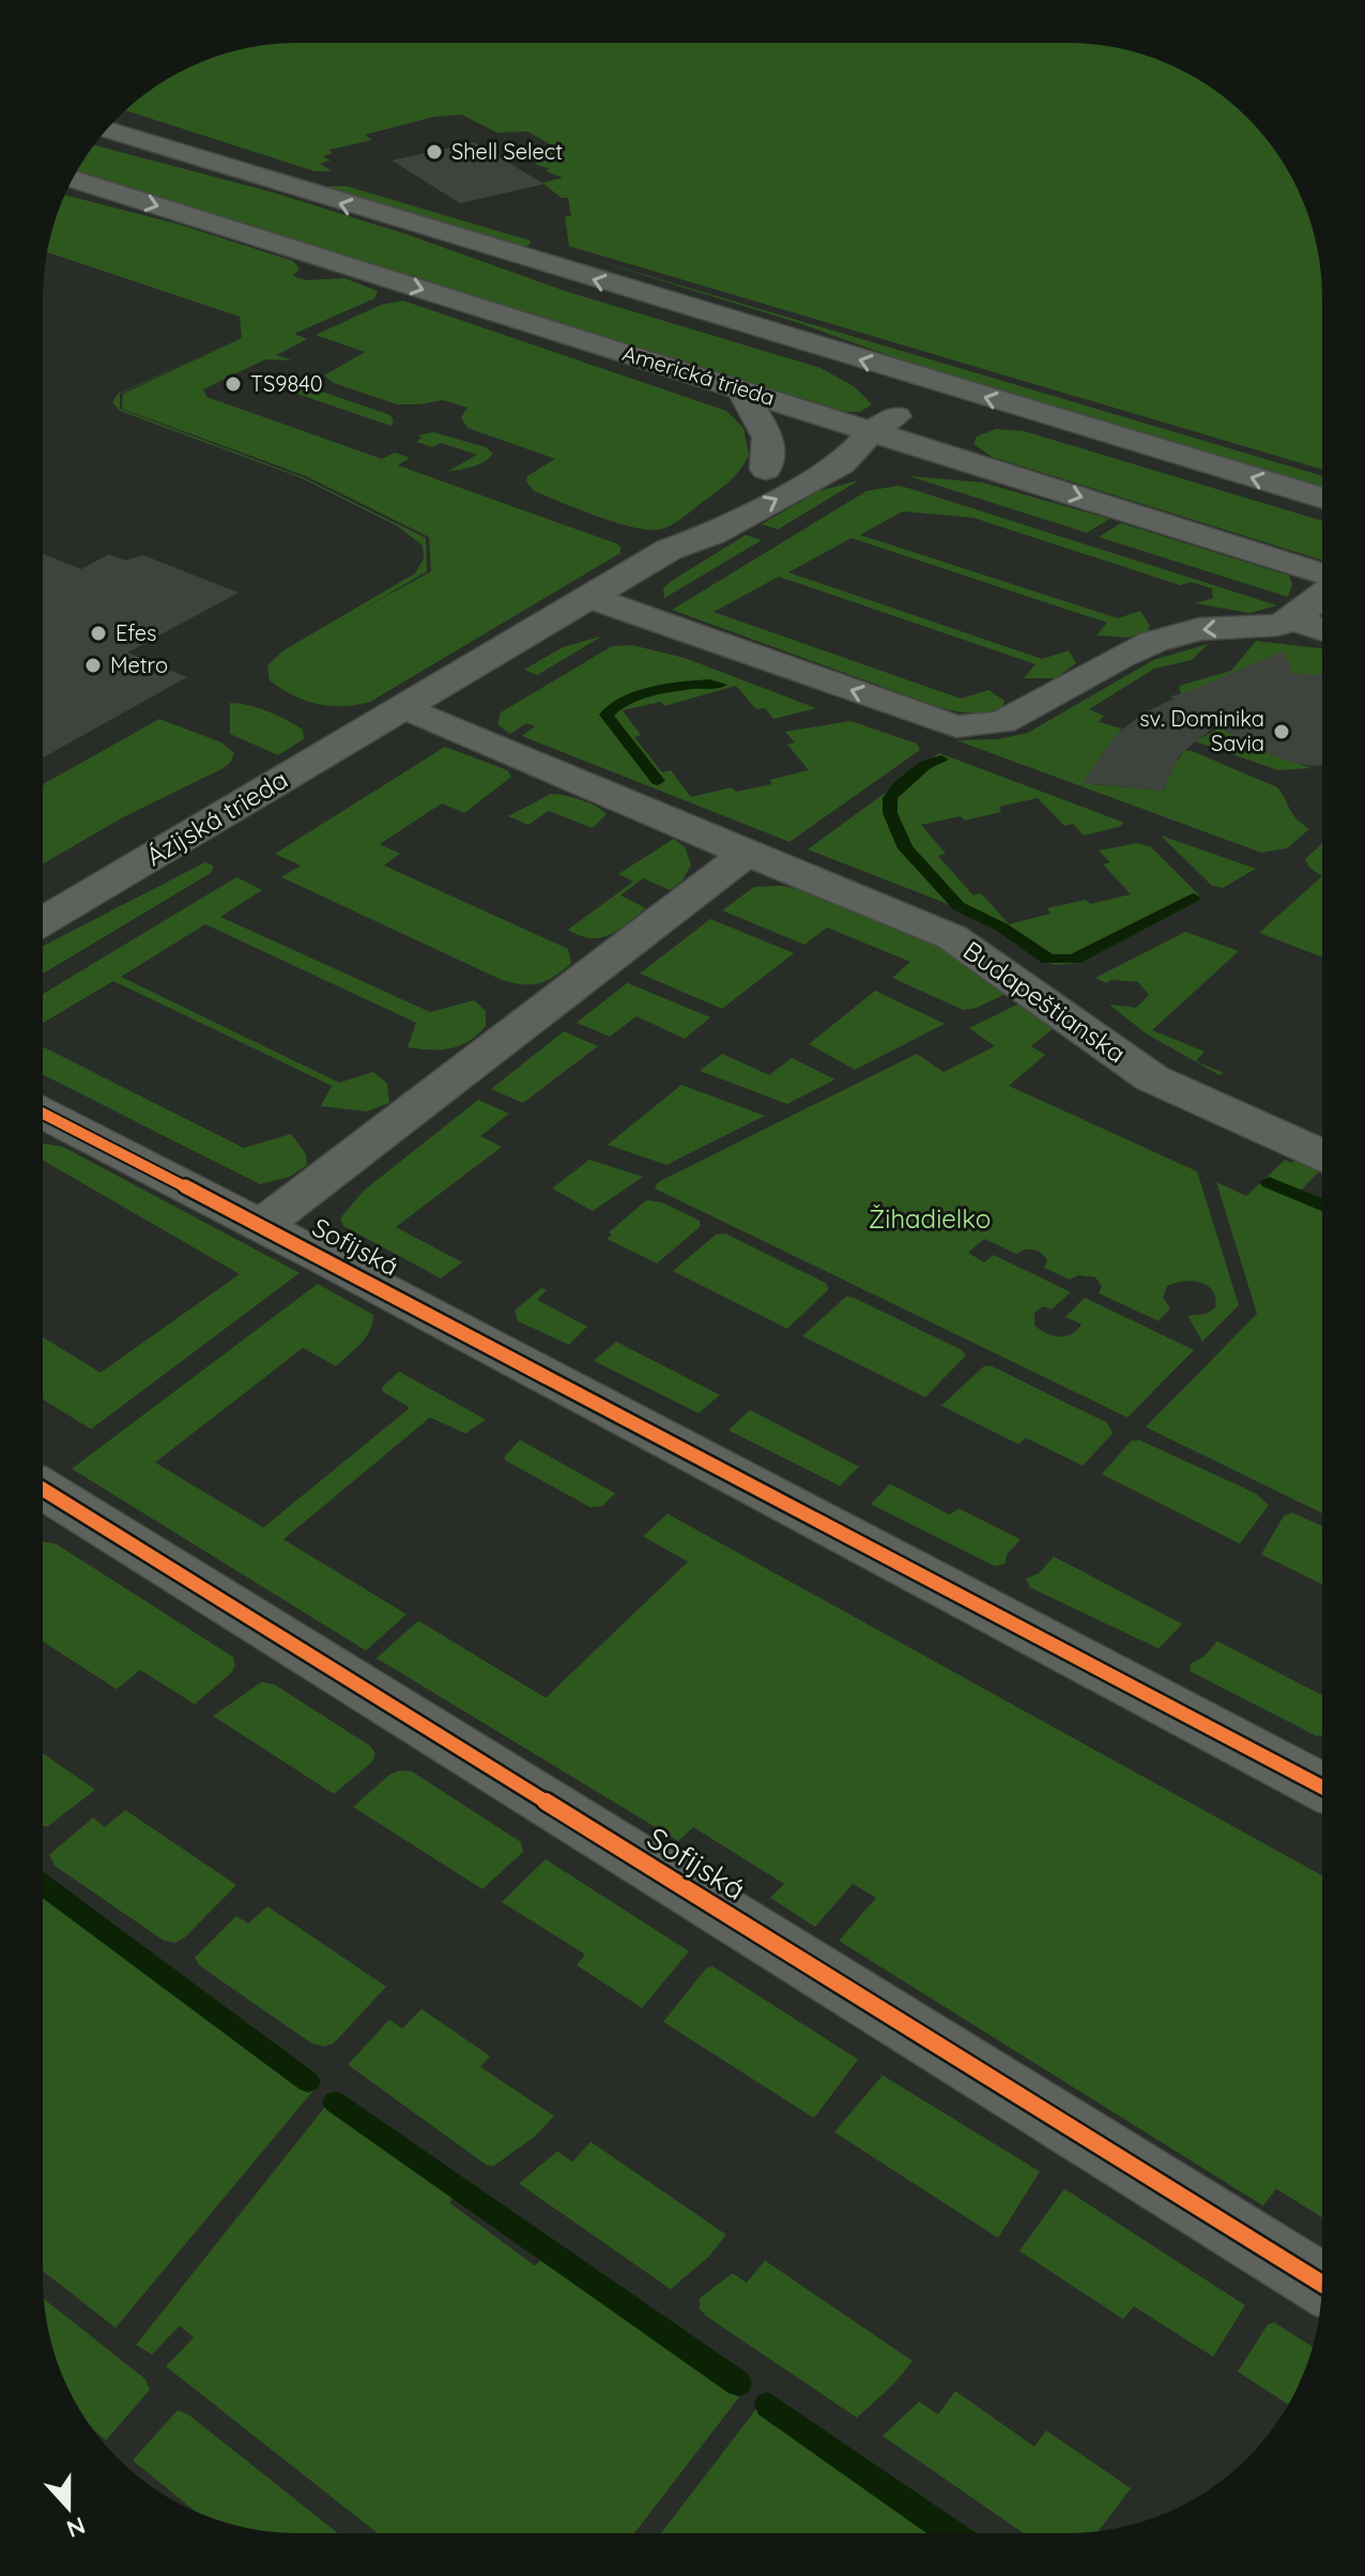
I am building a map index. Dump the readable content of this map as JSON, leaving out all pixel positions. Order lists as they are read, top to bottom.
{
  "streets": {
    "street": [
      "Americká trieda",
      "Ázijská trieda",
      "Budapeštianska",
      "Sofijská"
    ]
  },
  "crossings": [
    ["Americká trieda", "Ázijská trieda"],
    ["Budapeštianska", "Sofijská"]
  ],
  "parks": ["Žihadielko"],
  "places": [
    "Shell Select",
    "TS9840",
    "Efes",
    "Metro",
    "sv. Dominika Savia"
  ],
  "north": "bottom"
}
